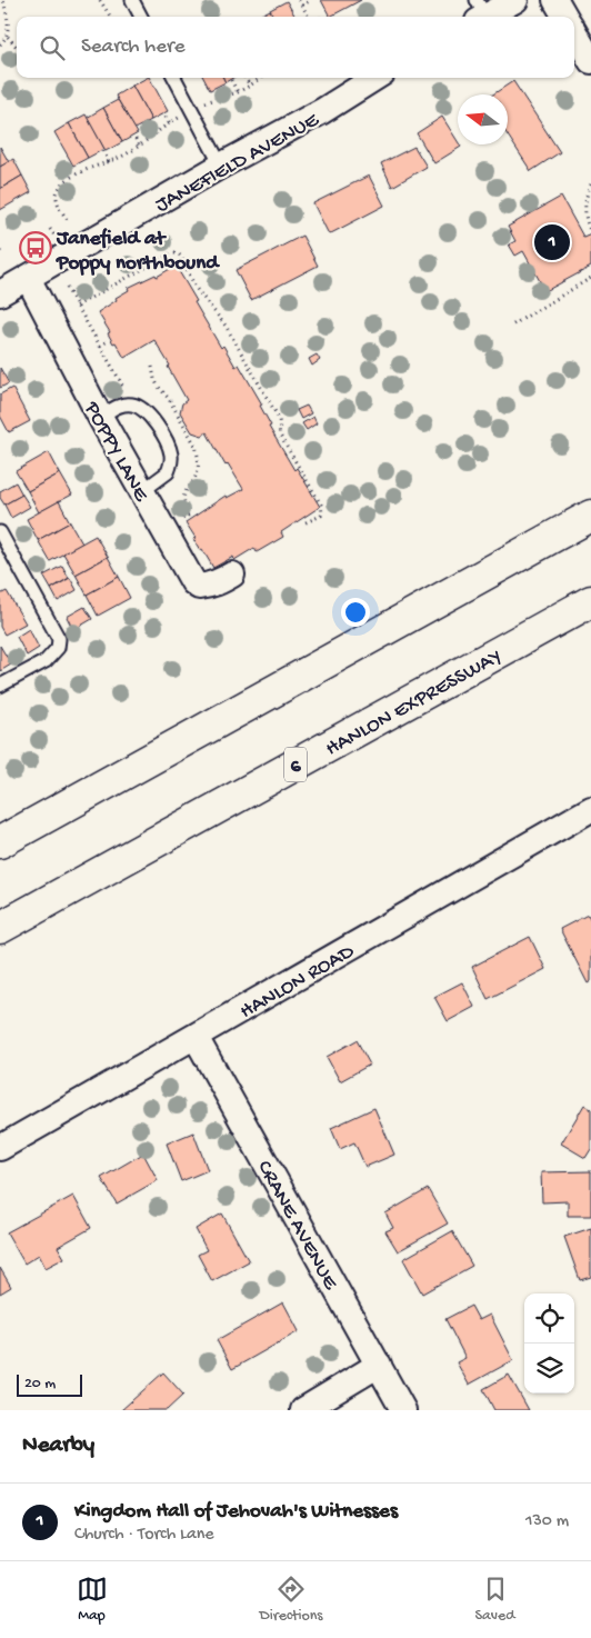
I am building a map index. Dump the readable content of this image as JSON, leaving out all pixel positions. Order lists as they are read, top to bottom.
{
  "streets": {
    "highway": ["HANLON EXPRESSWAY", "6"],
    "street": [
      "JANEFIELD AVENUE",
      "POPPY LANE",
      "HANLON ROAD",
      "CRANE AVENUE"
    ]
  },
  "crossings": [
    ["JANEFIELD AVENUE", "POPPY LANE"],
    ["HANLON ROAD", "CRANE AVENUE"]
  ],
  "places": {
    "bus stop": ["Janefield at Poppy northbound"]
  },
  "scale_bar": "20 m",
  "north": "left",
  "page": {
    "search": "Search here",
    "pins": "1",
    "scale": "20 m",
    "heading": "Nearby",
    "list": [
      {
        "mark": "1",
        "name": "Kingdom Hall of Jehovah's Witnesses",
        "note": "Church · Torch Lane",
        "value": "130 m"
      }
    ],
    "nav": ["Map", "Directions", "Saved"]
  }
}
